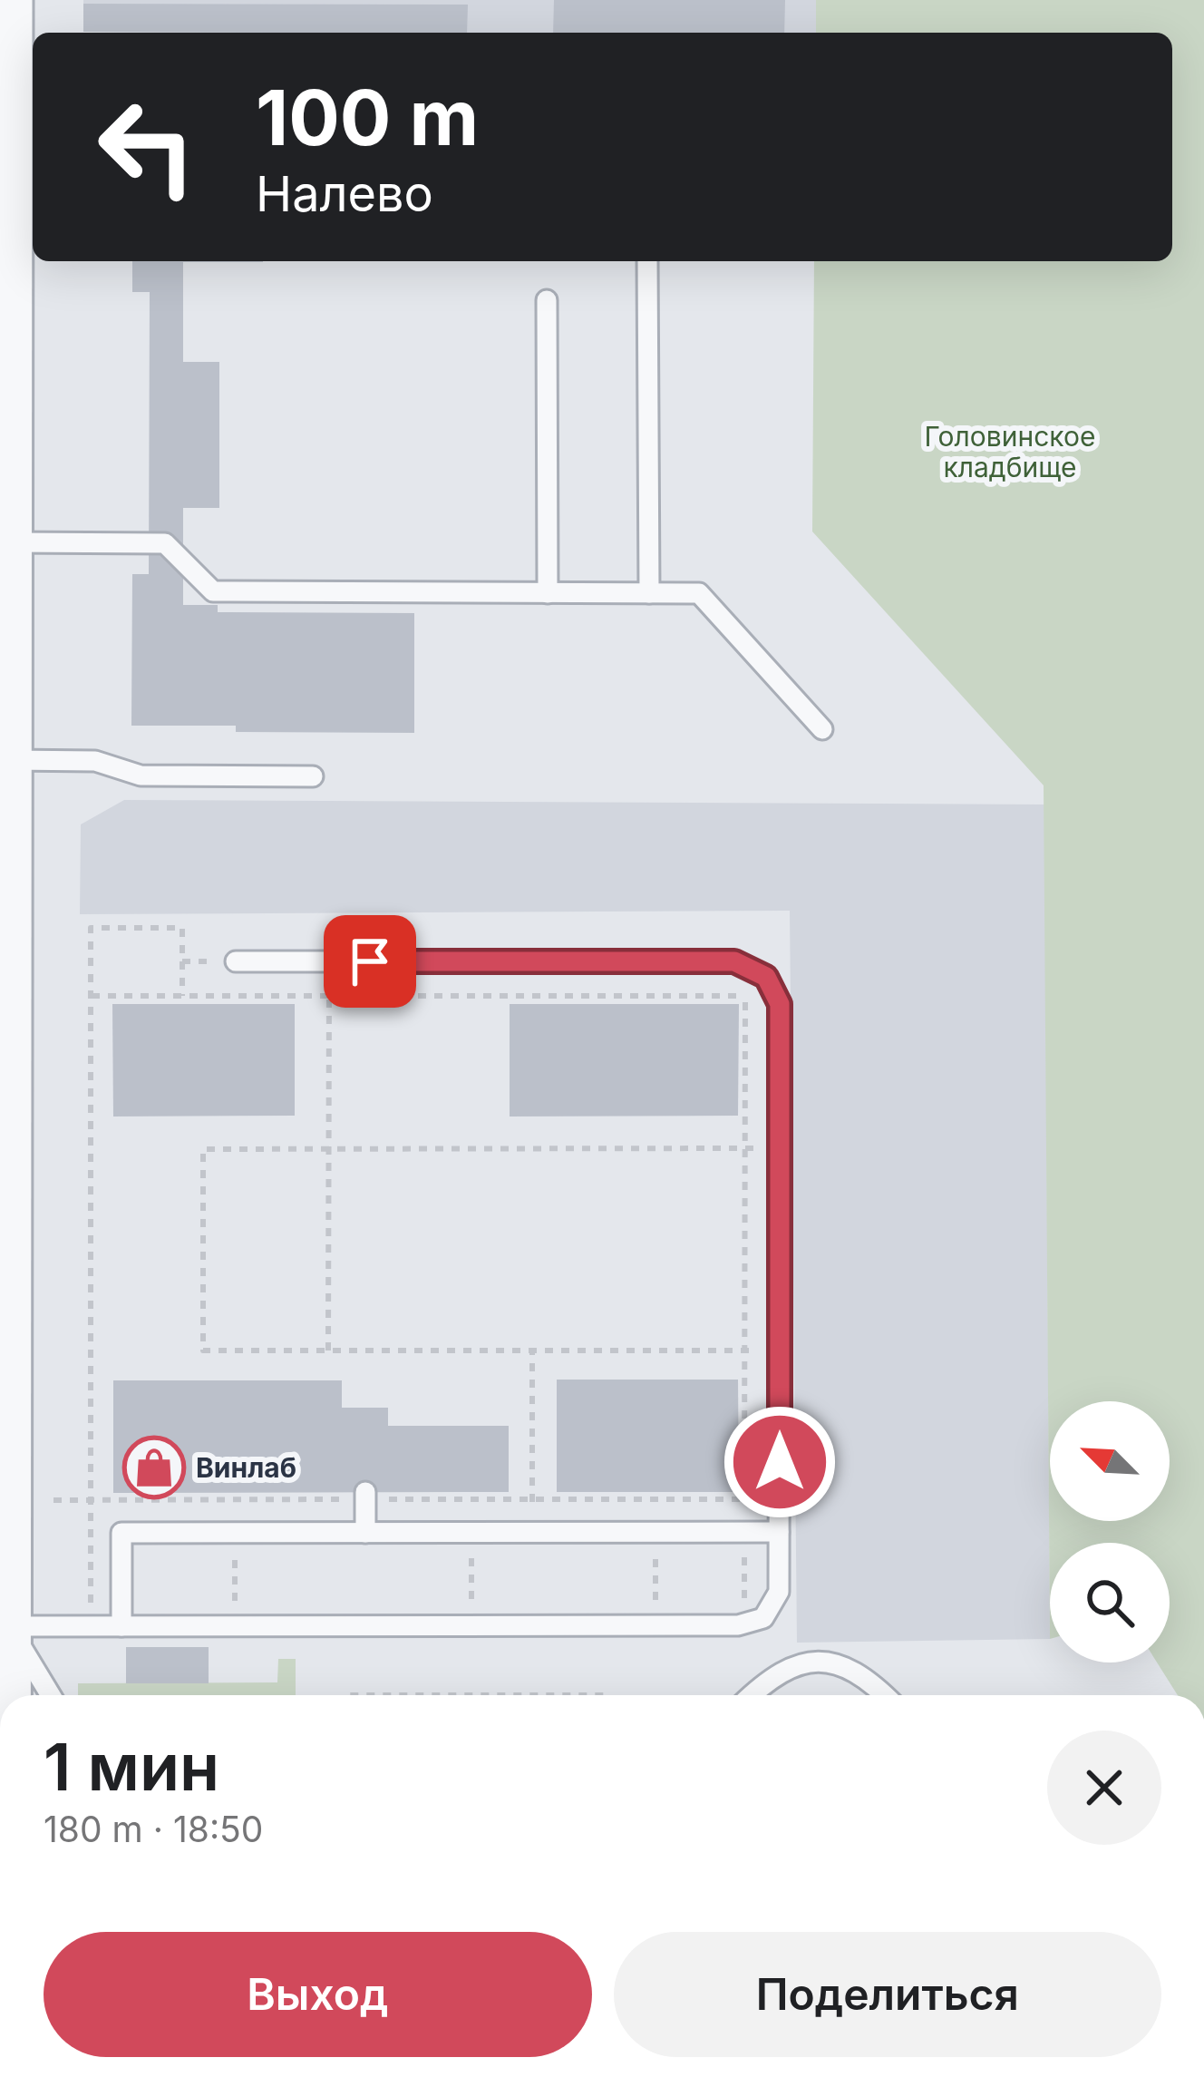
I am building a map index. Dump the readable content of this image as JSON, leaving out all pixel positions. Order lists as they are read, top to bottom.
{
  "parks": ["Головинское кладбище"],
  "places": {
    "shop": ["Винлаб"]
  },
  "north": "top left",
  "page": {
    "turn": ["100 m", "Налево"],
    "heading": ["1 мин", "180 m · 18:50"],
    "buttons": ["Выход", "Поделиться"]
  }
}
